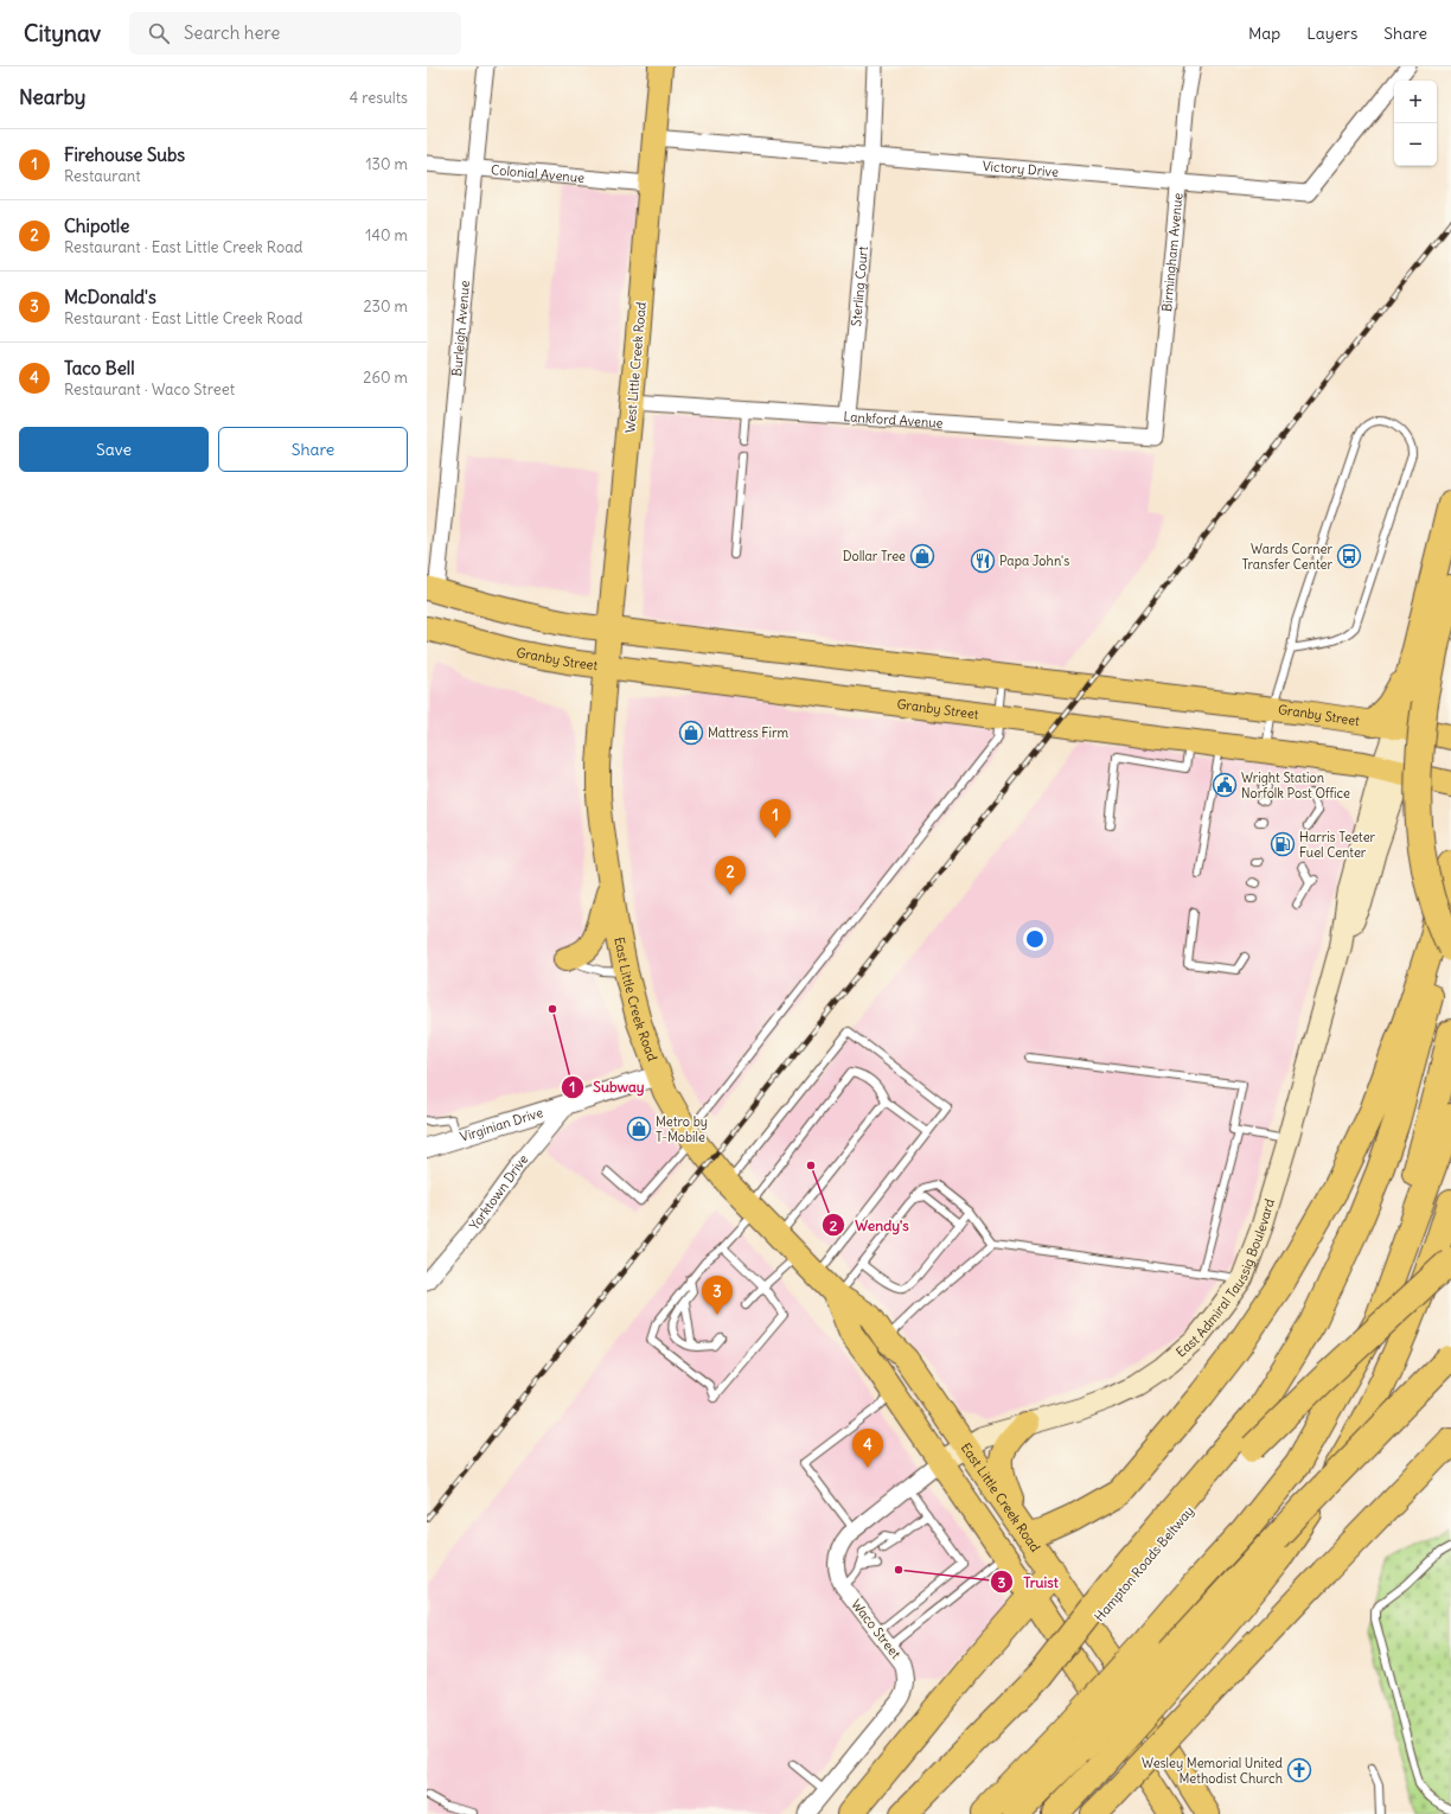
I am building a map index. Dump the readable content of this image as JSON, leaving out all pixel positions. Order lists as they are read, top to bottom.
{
  "streets": {
    "highway": ["Hampton Roads Beltway"],
    "main road": [
      "West Little Creek Road",
      "Granby Street",
      "East Little Creek Road",
      "East Admiral Taussig Boulevard"
    ],
    "street": [
      "Victory Drive",
      "Colonial Avenue",
      "Birmingham Avenue",
      "Sterling Court",
      "Burleigh Avenue",
      "Lankford Avenue",
      "Virginian Drive",
      "Yorktown Drive",
      "Waco Street"
    ]
  },
  "crossings": [
    ["Victory Drive", "Birmingham Avenue"],
    ["Victory Drive", "Sterling Court"],
    ["Victory Drive", "West Little Creek Road"],
    ["Colonial Avenue", "Burleigh Avenue"],
    ["Colonial Avenue", "West Little Creek Road"],
    ["Birmingham Avenue", "Lankford Avenue"],
    ["Sterling Court", "Lankford Avenue"],
    ["Burleigh Avenue", "Granby Street"],
    ["West Little Creek Road", "Lankford Avenue"],
    ["West Little Creek Road", "Granby Street"],
    ["West Little Creek Road", "East Little Creek Road"],
    ["Granby Street", "East Little Creek Road"],
    ["Granby Street", "East Admiral Taussig Boulevard"],
    ["East Little Creek Road", "Virginian Drive"],
    ["East Little Creek Road", "East Admiral Taussig Boulevard"],
    ["East Little Creek Road", "Waco Street"],
    ["Virginian Drive", "Yorktown Drive"],
    ["East Admiral Taussig Boulevard", "Waco Street"]
  ],
  "places": {
    "shop": ["Dollar Tree", "Mattress Firm", "Metro by T-Mobile"],
    "bus stop": ["Wards Corner Transfer Center"],
    "restaurant": ["Papa John's"],
    "public building": ["Wright Station Norfolk Post Office"],
    "fuel station": ["Harris Teeter Fuel Center"],
    "other": ["Subway", "Wendy's", "Truist"],
    "church": ["Wesley Memorial United Methodist Church"]
  },
  "page": {
    "header": "Citynav",
    "search": "Search here",
    "nav": ["Map", "Layers", "Share"],
    "heading": ["Nearby", "4 results"],
    "map_buttons": ["+", "−"],
    "list": [
      {
        "mark": "1",
        "name": "Firehouse Subs",
        "note": "Restaurant",
        "value": "130 m"
      },
      {
        "mark": "2",
        "name": "Chipotle",
        "note": "Restaurant · East Little Creek Road",
        "value": "140 m"
      },
      {
        "mark": "3",
        "name": "McDonald's",
        "note": "Restaurant · East Little Creek Road",
        "value": "230 m"
      },
      {
        "mark": "4",
        "name": "Taco Bell",
        "note": "Restaurant · Waco Street",
        "value": "260 m"
      }
    ],
    "buttons": ["Save", "Share"],
    "pins": [
      "1",
      "2",
      "3",
      "4"
    ]
  }
}
